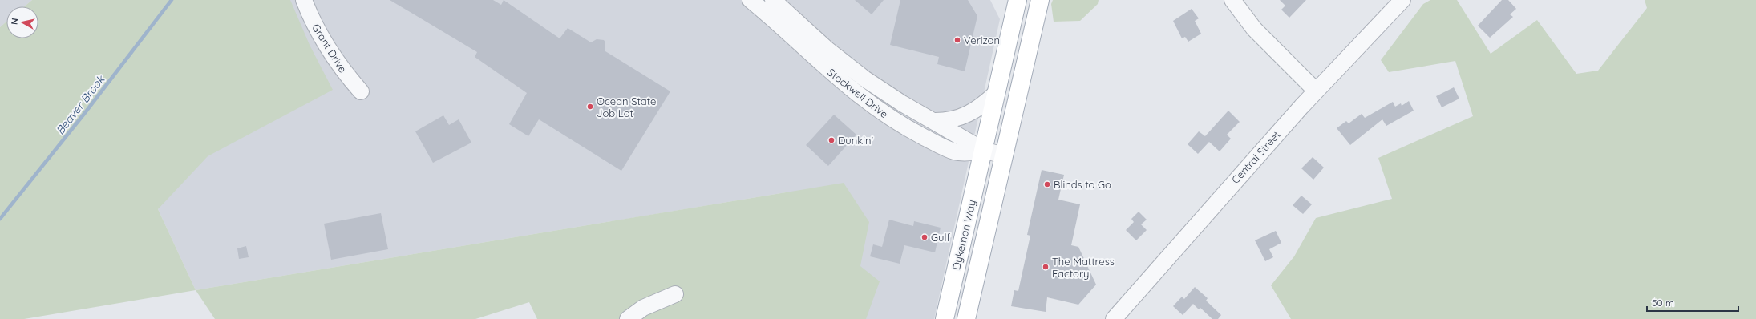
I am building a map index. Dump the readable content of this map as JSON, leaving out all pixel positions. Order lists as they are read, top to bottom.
{
  "streets": {
    "main road": ["Dykeman Way"],
    "street": ["Grant Drive", "Stockwell Drive", "Central Street"]
  },
  "crossings": [
    ["Stockwell Drive", "Dykeman Way"]
  ],
  "water": ["Beaver Brook"],
  "places": [
    "Verizon",
    "Ocean State Job Lot",
    "Dunkin'",
    "Blinds to Go",
    "Gulf",
    "The Mattress Factory"
  ],
  "scale_bar": "50 m",
  "north": "left"
}
